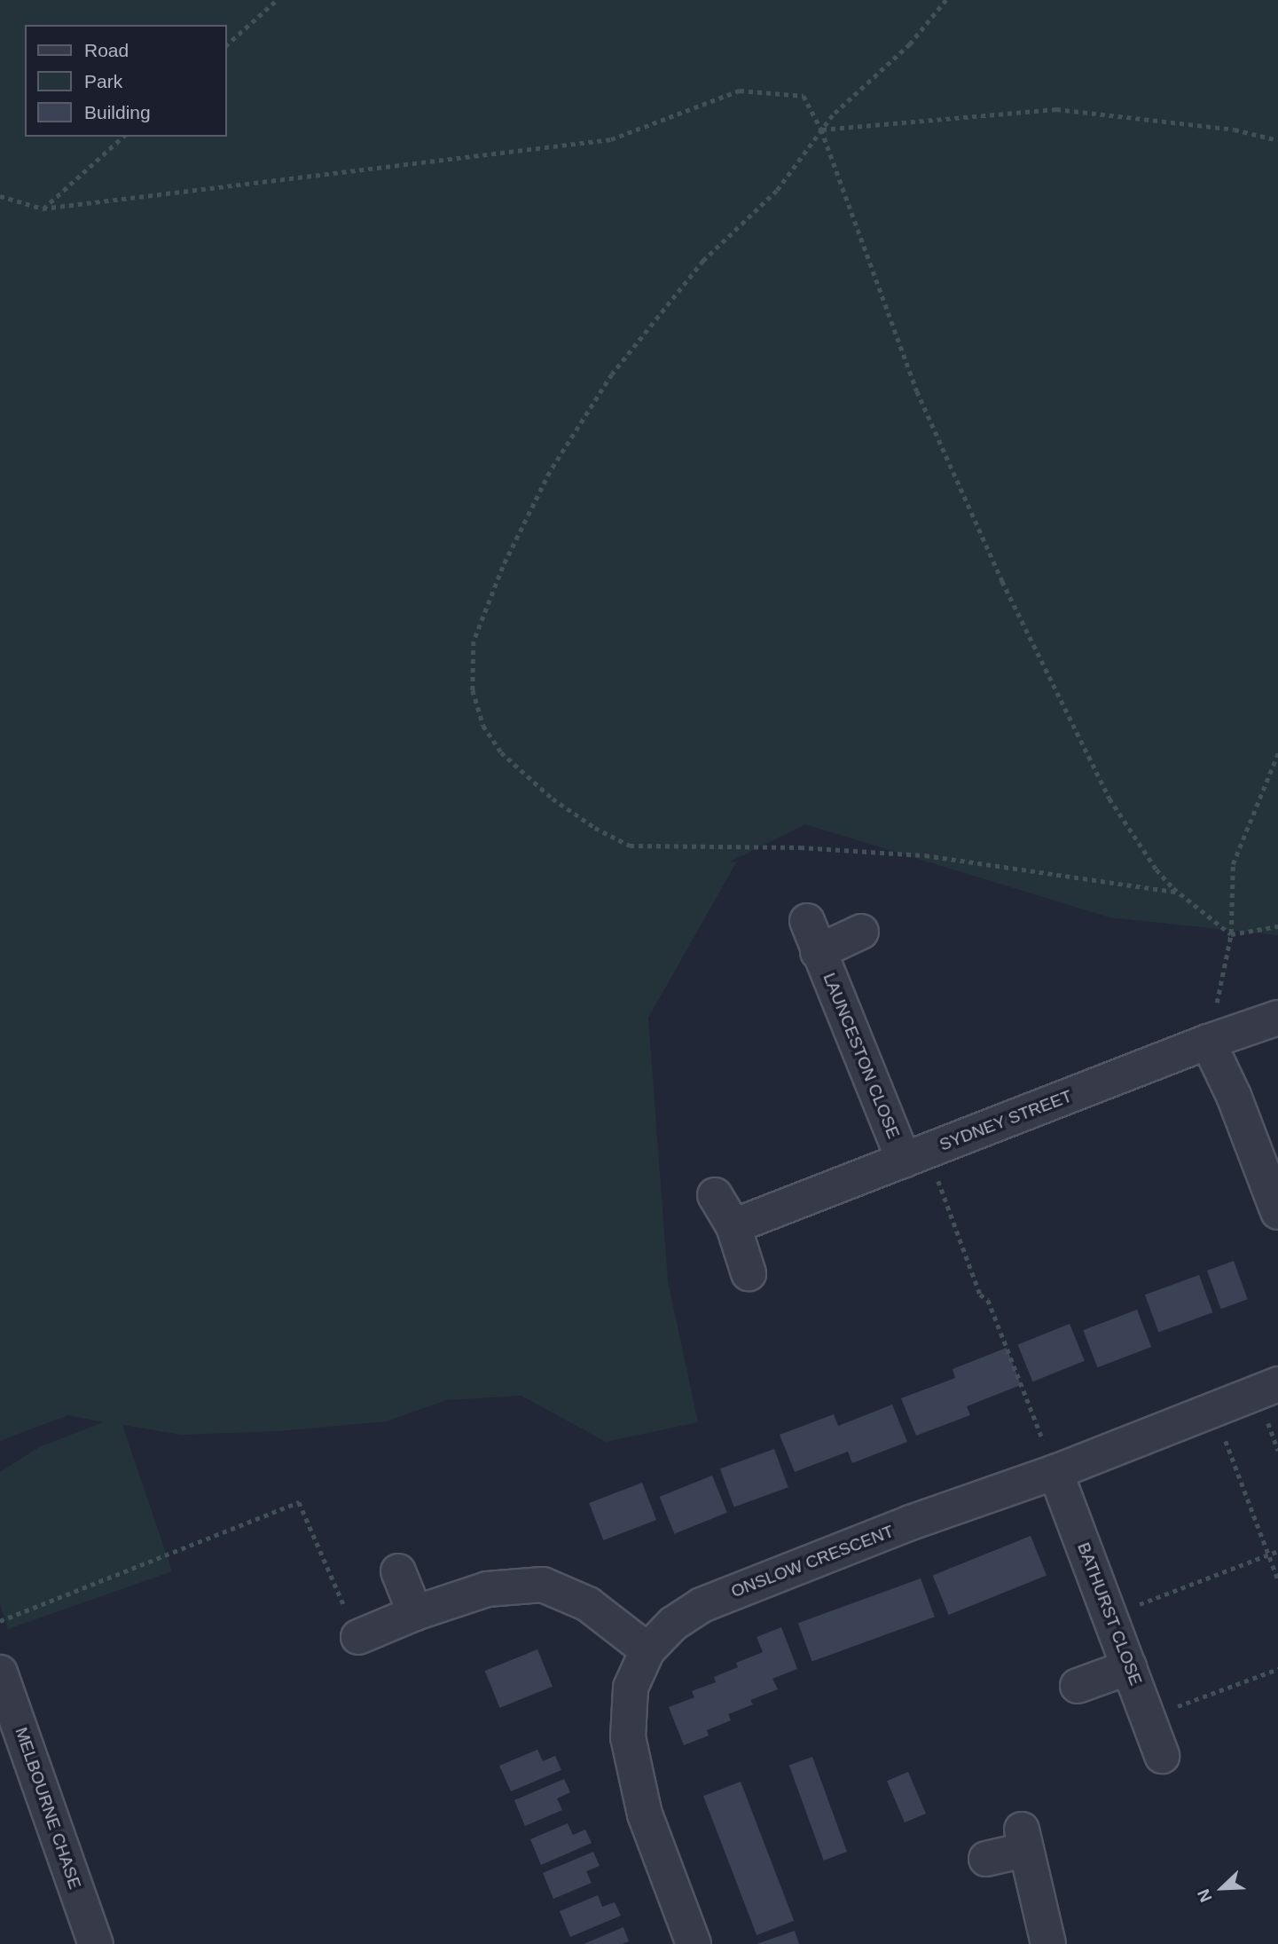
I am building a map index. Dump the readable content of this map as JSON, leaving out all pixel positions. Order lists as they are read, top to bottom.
{
  "streets": {
    "street": [
      "LAUNCESTON CLOSE",
      "SYDNEY STREET",
      "ONSLOW CRESCENT",
      "BATHURST CLOSE",
      "MELBOURNE CHASE"
    ]
  },
  "crossings": [
    ["LAUNCESTON CLOSE", "SYDNEY STREET"],
    ["ONSLOW CRESCENT", "BATHURST CLOSE"]
  ],
  "legend": ["Road", "Park", "Building"],
  "north": "bottom left"
}
